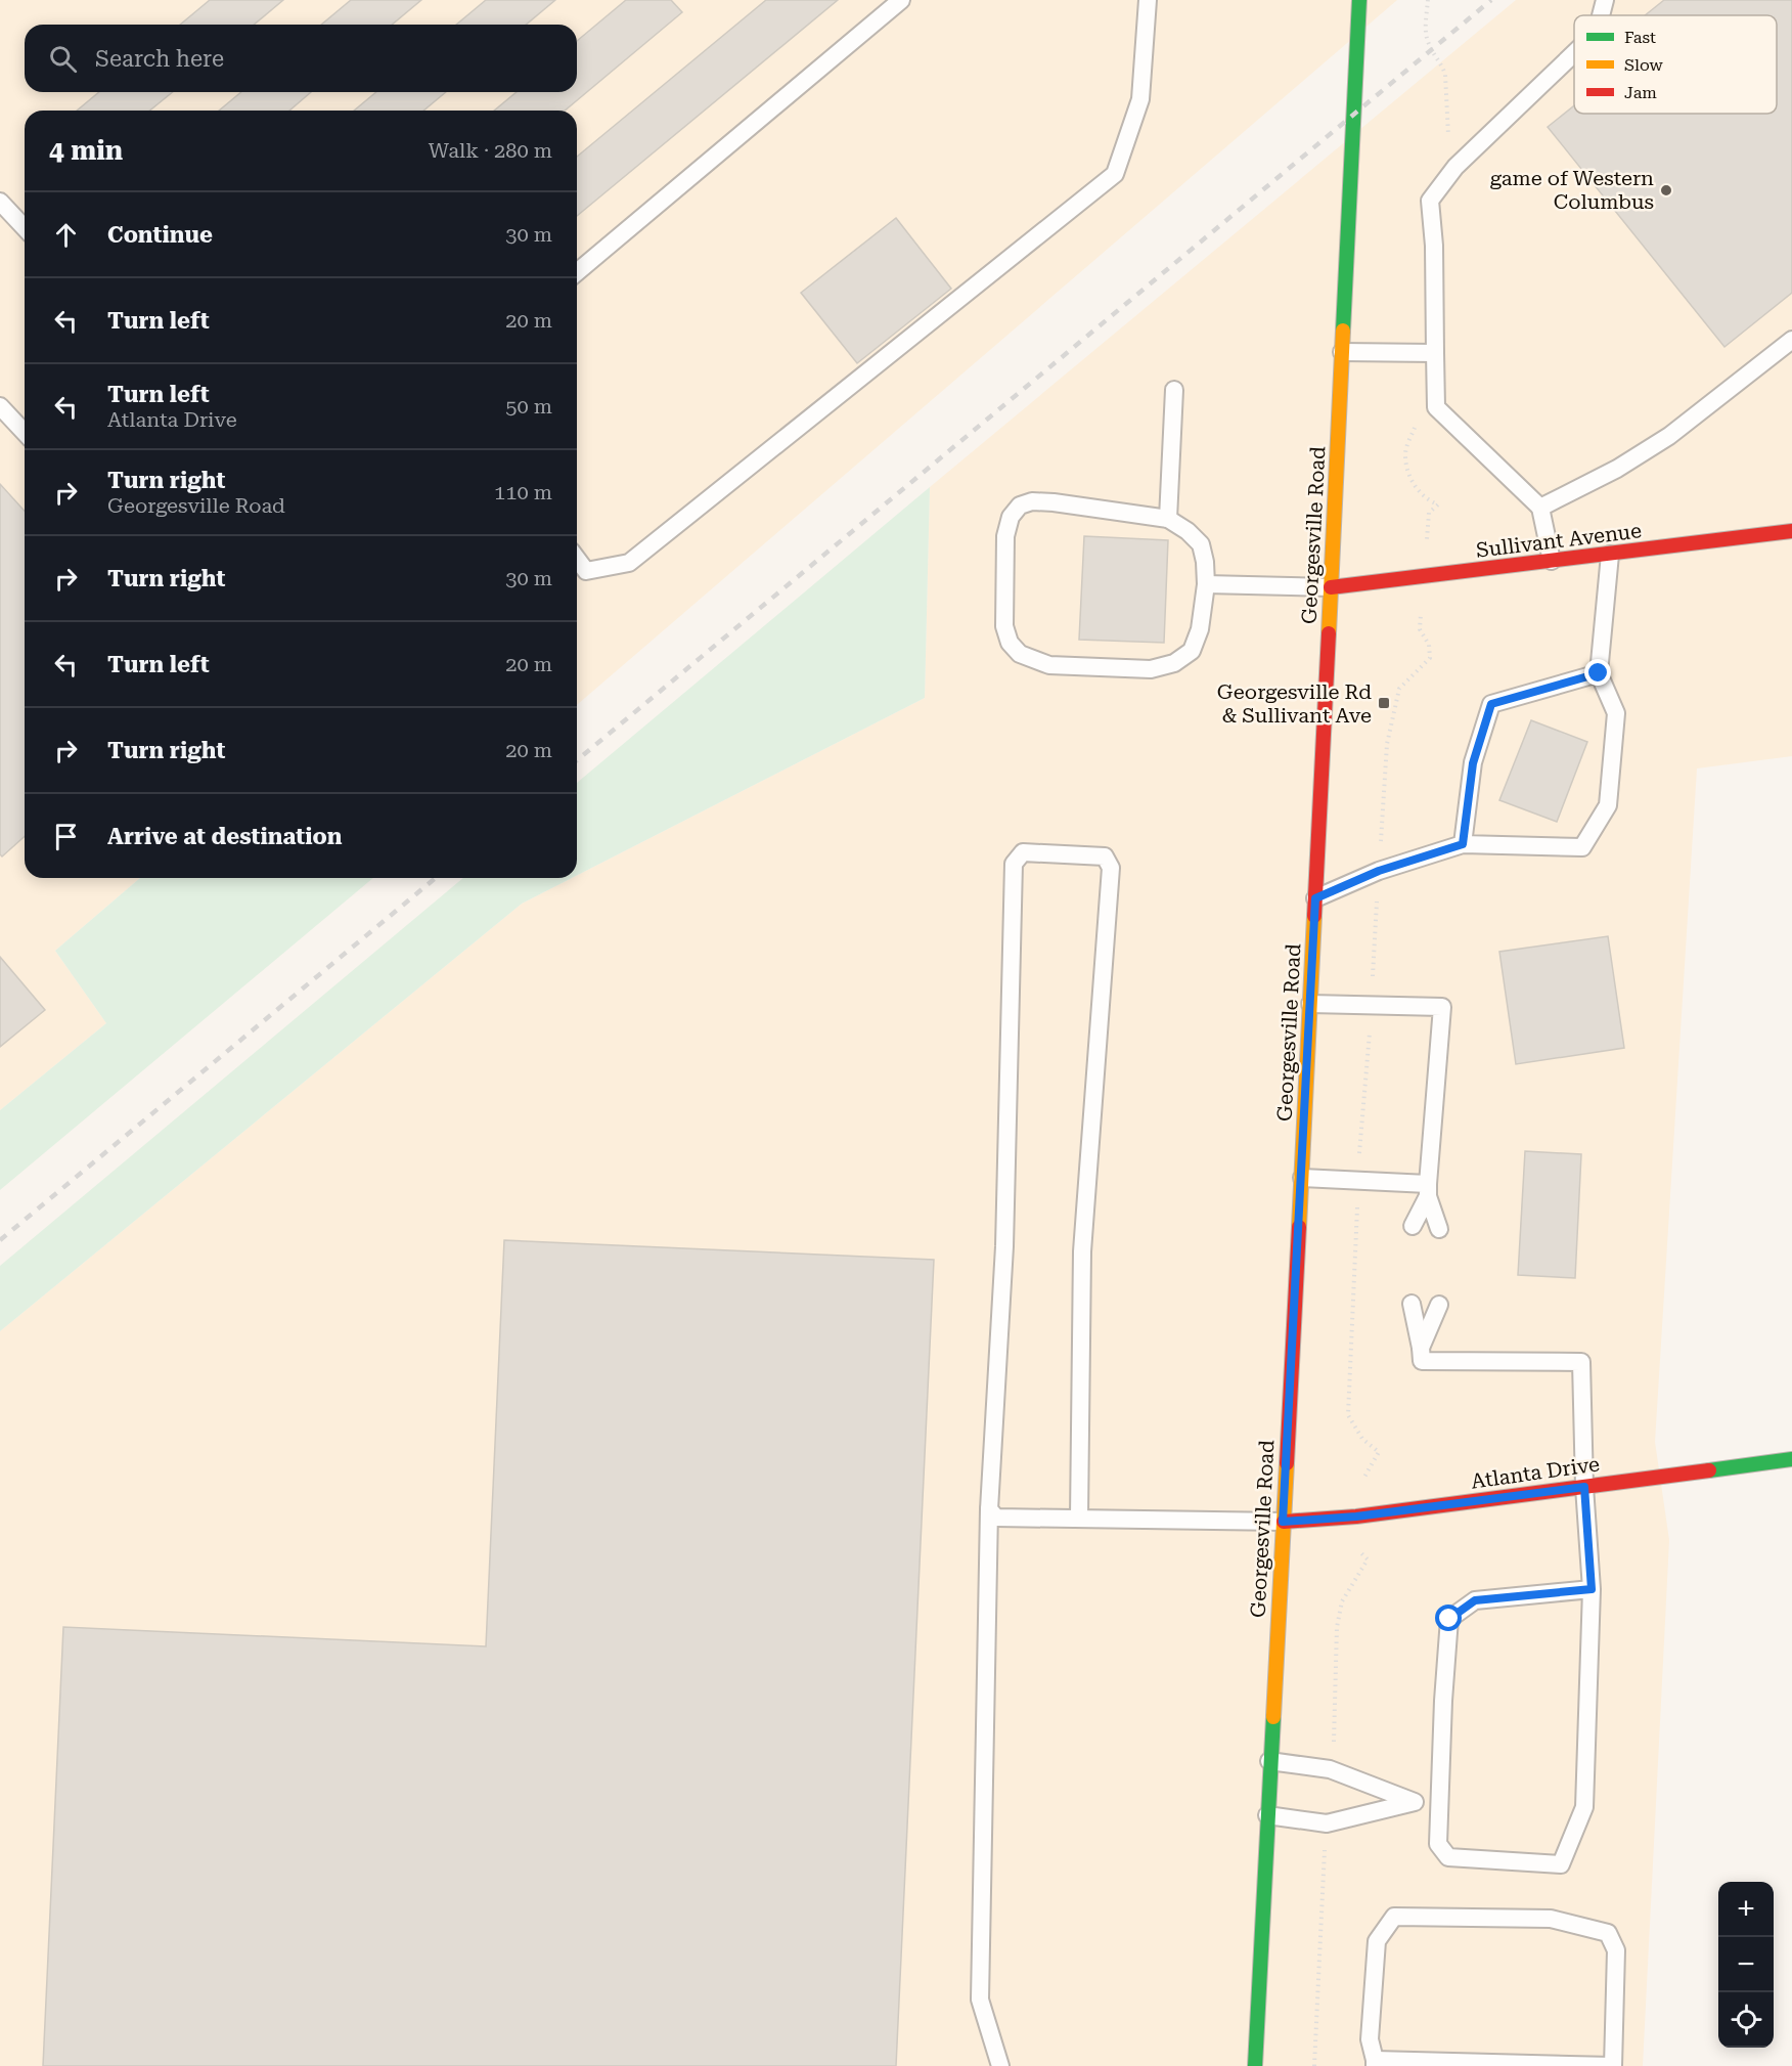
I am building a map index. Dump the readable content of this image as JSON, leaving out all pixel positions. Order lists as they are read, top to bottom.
{
  "streets": {
    "main road": ["Georgesville Road", "Sullivant Avenue", "Atlanta Drive"]
  },
  "crossings": [
    ["Georgesville Road", "Sullivant Avenue"],
    ["Georgesville Road", "Atlanta Drive"]
  ],
  "places": {
    "other": ["game of Western Columbus"],
    "transit": ["Georgesville Rd & Sullivant Ave"]
  },
  "legend": ["Fast", "Slow", "Jam"],
  "page": {
    "search": "Search here",
    "heading": ["4 min", "Walk · 280 m"],
    "list": [
      ["Continue", "30 m"],
      ["Turn left", "20 m"],
      ["Turn left", "Atlanta Drive", "50 m"],
      ["Turn right", "Georgesville Road", "110 m"],
      ["Turn right", "30 m"],
      ["Turn left", "20 m"],
      ["Turn right", "20 m"],
      "Arrive at destination"
    ],
    "map_buttons": ["+", "−"]
  }
}
